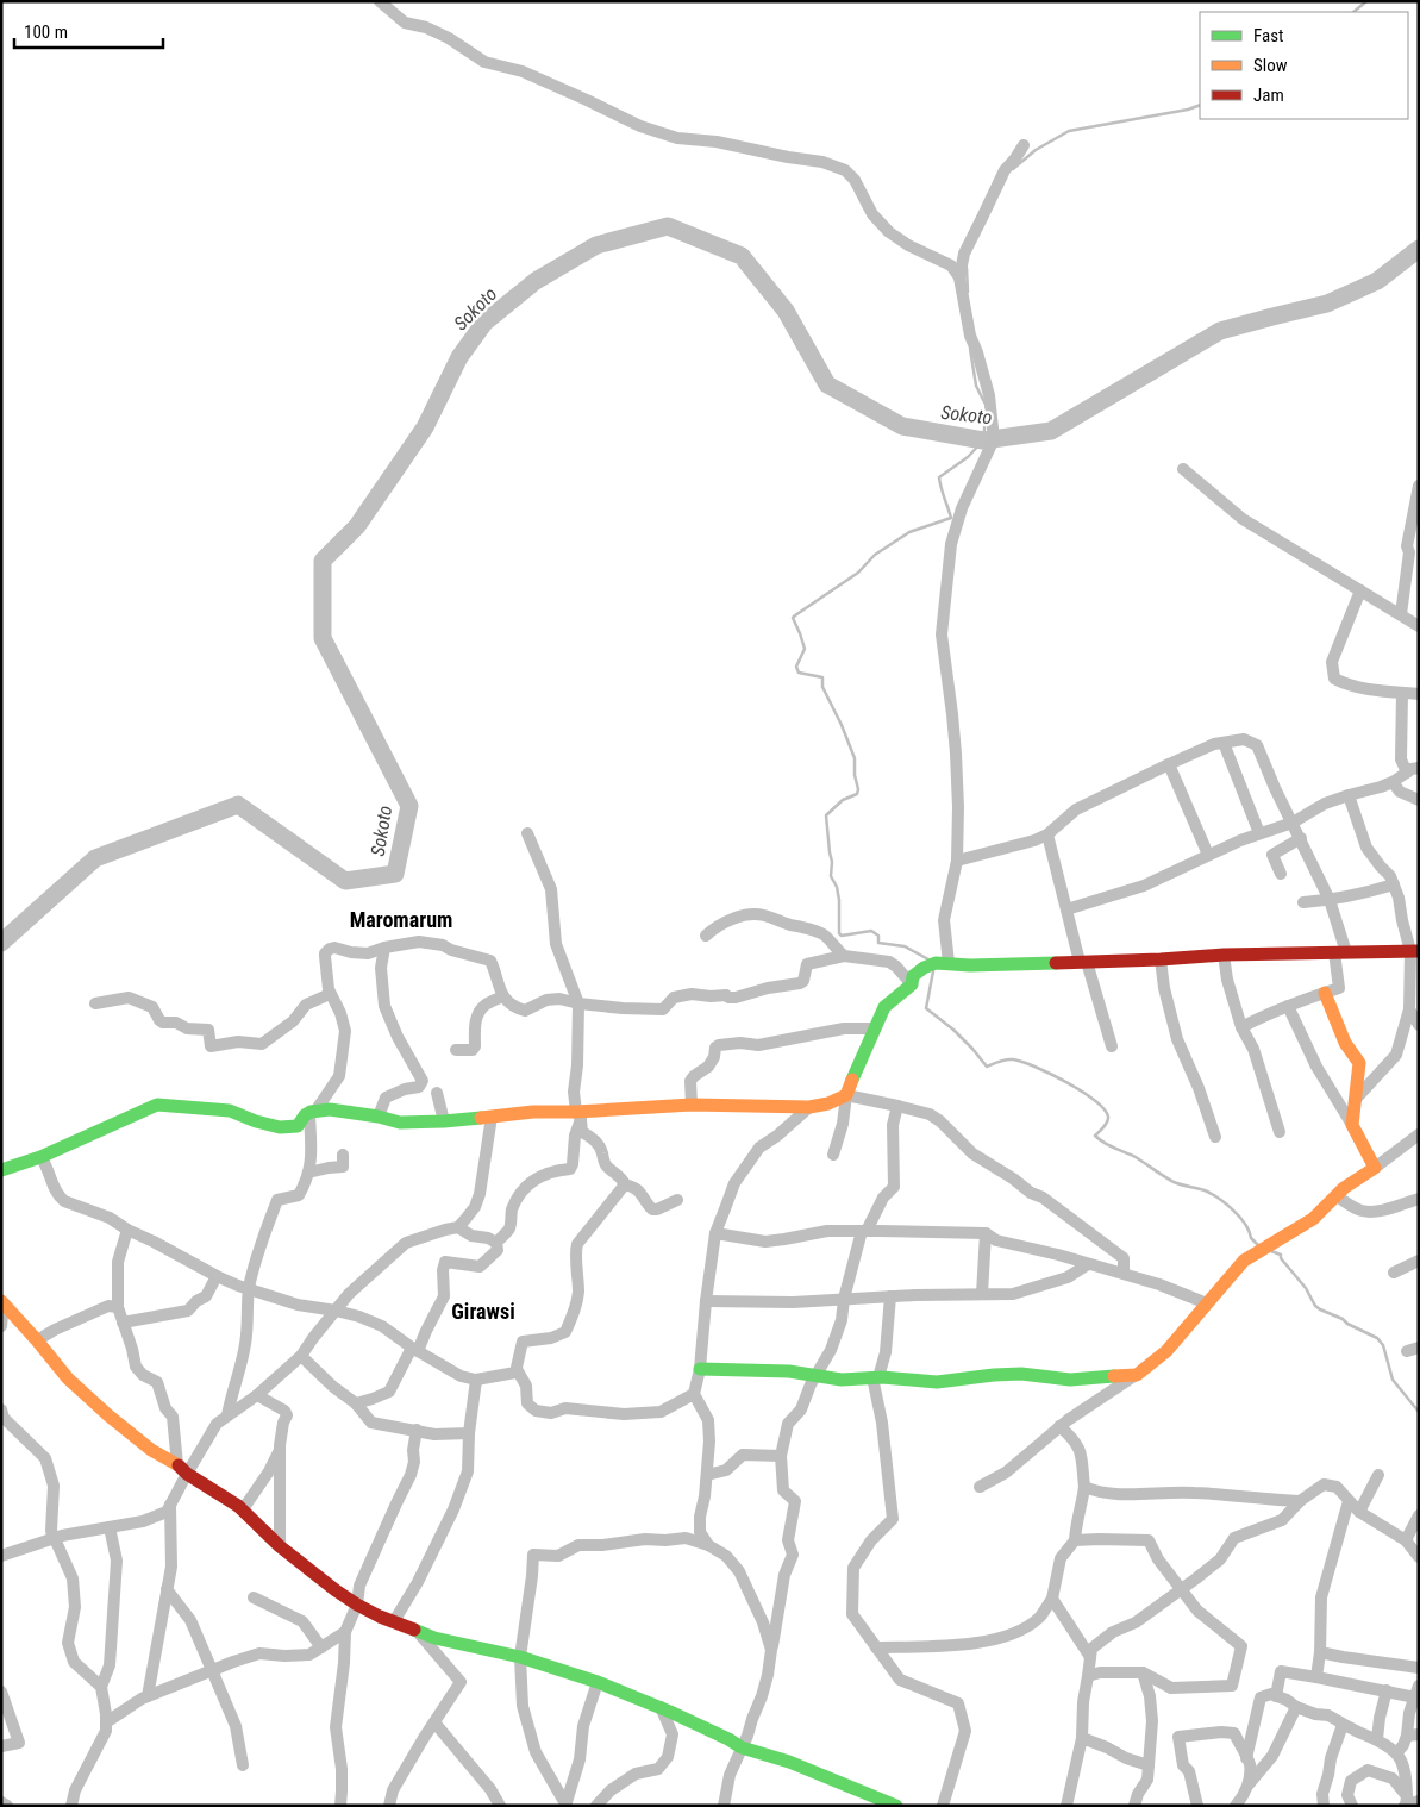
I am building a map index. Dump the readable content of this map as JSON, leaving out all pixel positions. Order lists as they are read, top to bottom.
{
  "districts": ["Maromarum", "Girawsi"],
  "water": ["Sokoto"],
  "legend": ["Fast", "Slow", "Jam"],
  "scale_bar": "100 m"
}
